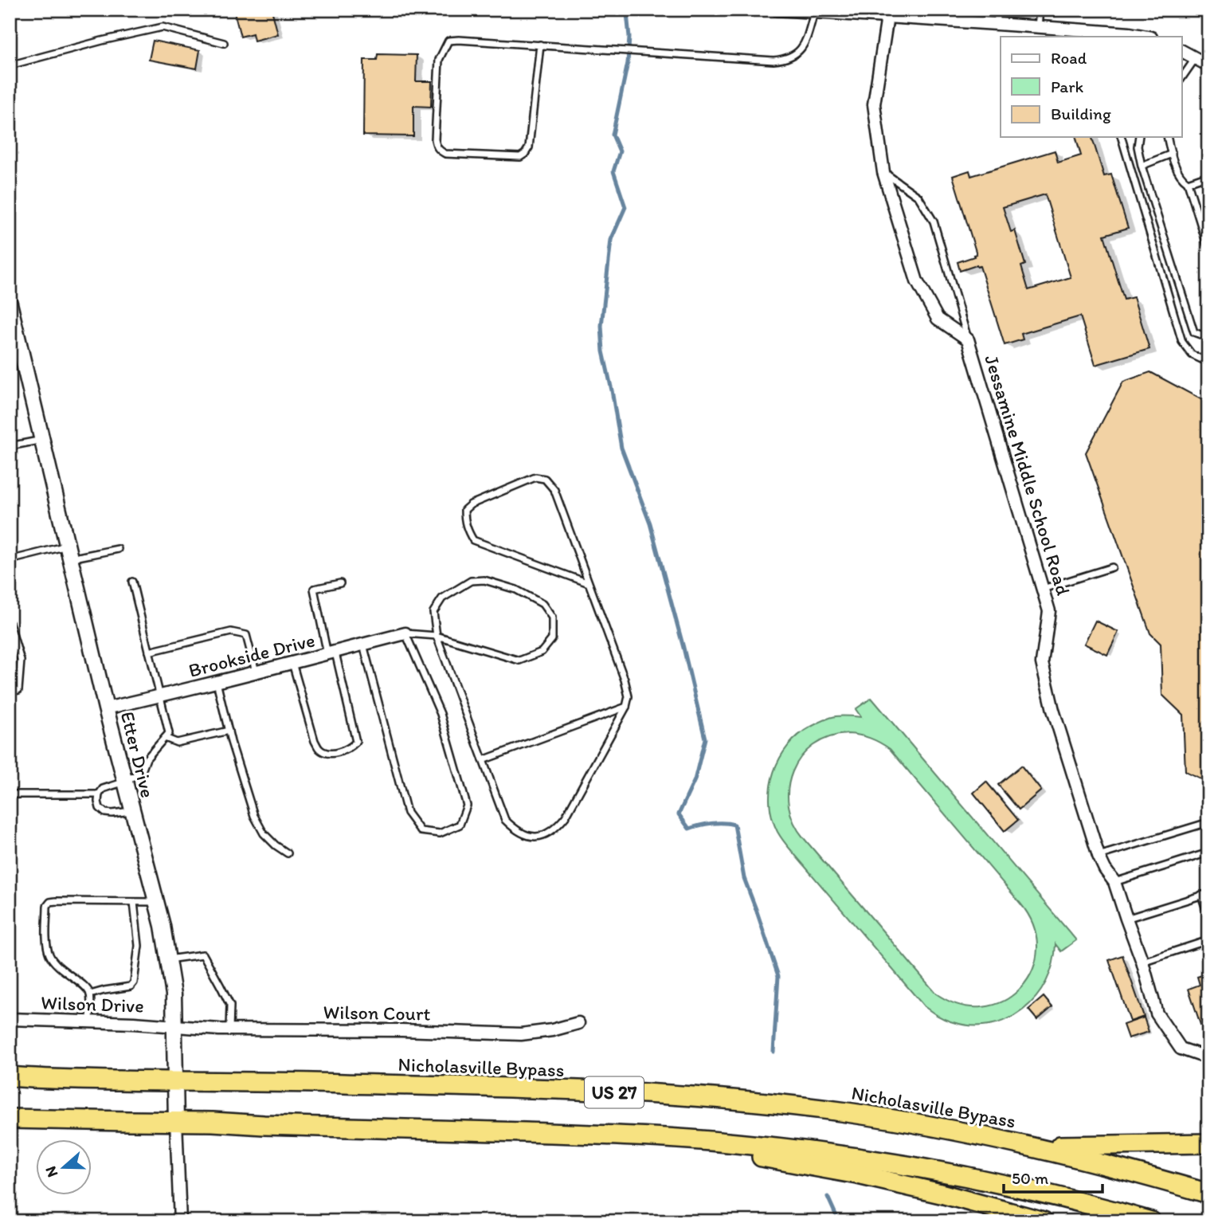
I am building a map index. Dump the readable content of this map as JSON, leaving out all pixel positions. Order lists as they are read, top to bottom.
{
  "streets": {
    "highway": ["Nicholasville Bypass", "US 27"],
    "street": [
      "Jessamine Middle School Road",
      "Brookside Drive",
      "Etter Drive",
      "Wilson Drive",
      "Wilson Court"
    ]
  },
  "crossings": [
    ["Brookside Drive", "Etter Drive"],
    ["Etter Drive", "Wilson Drive"],
    ["Etter Drive", "Wilson Court"],
    ["Etter Drive", "Nicholasville Bypass"],
    ["Etter Drive", "US 27"],
    ["Wilson Drive", "Wilson Court"]
  ],
  "legend": ["Road", "Park", "Building"],
  "scale_bar": "50 m",
  "north": "left"
}
